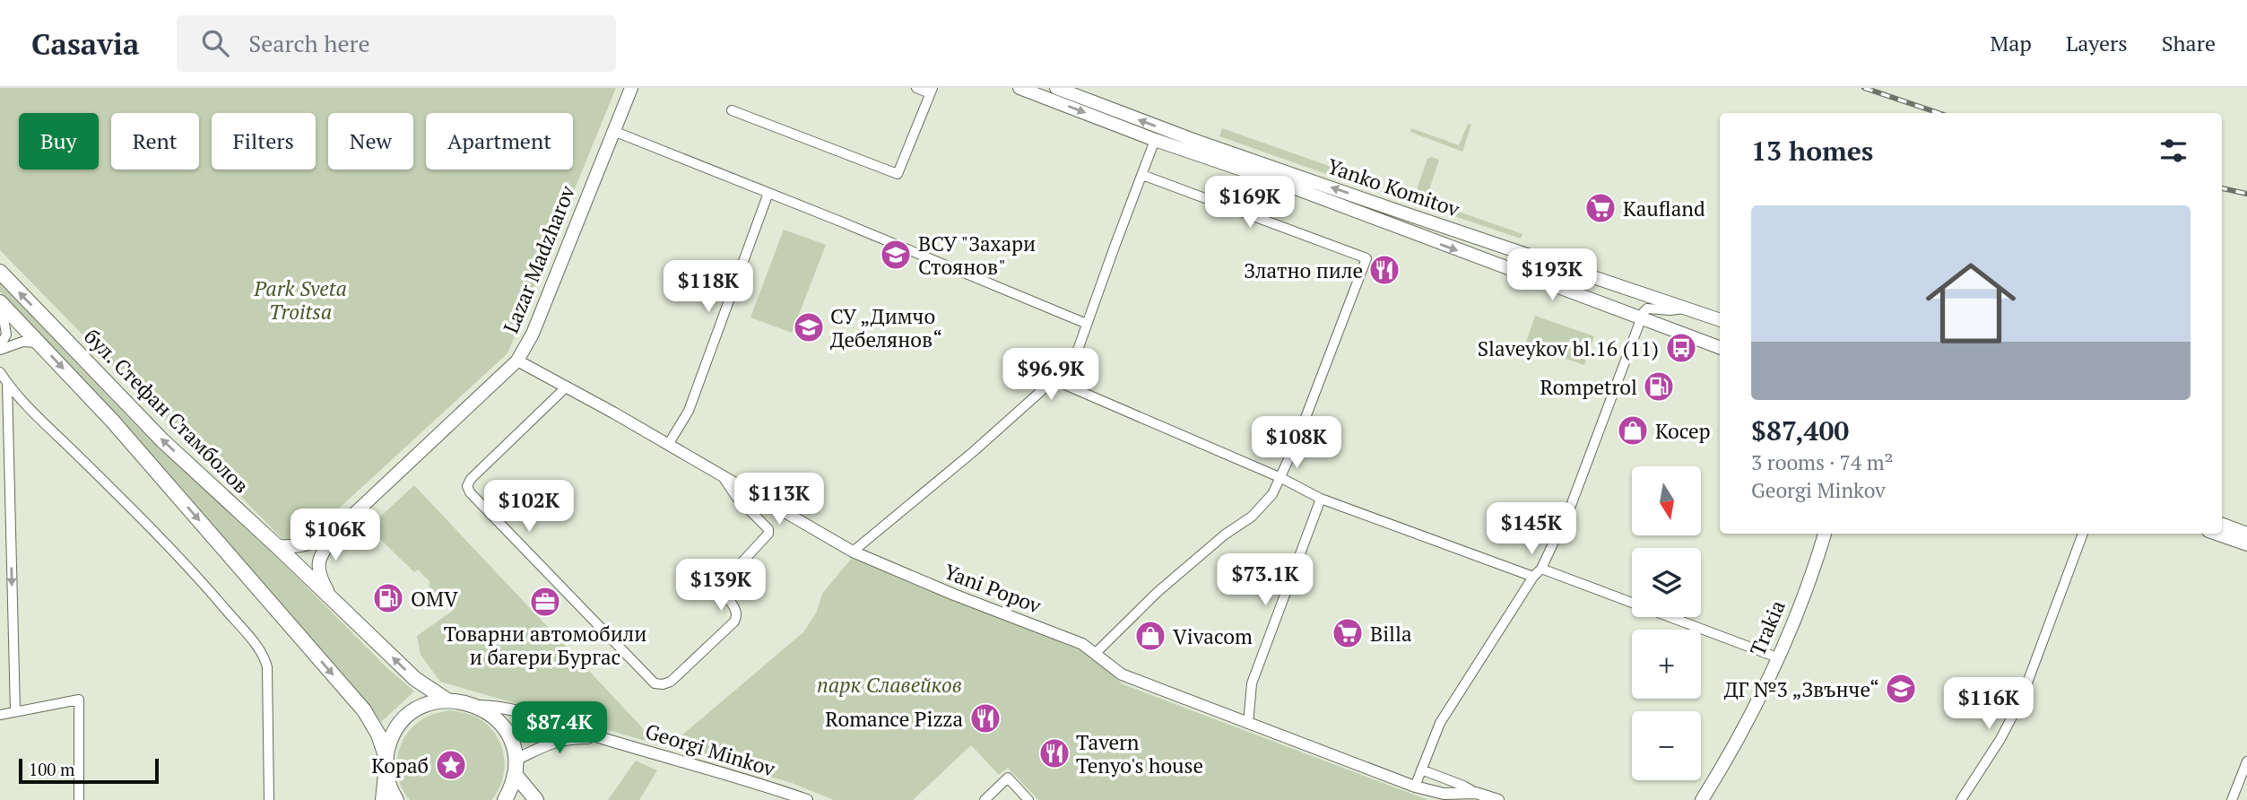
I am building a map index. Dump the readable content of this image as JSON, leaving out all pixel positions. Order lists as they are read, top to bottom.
{
  "streets": {
    "main road": [
      "Yanko Komitov",
      "Lazar Madzharov",
      "бул. Стефан Стамболов",
      "Trakia"
    ],
    "street": ["Yani Popov", "Georgi Minkov"]
  },
  "crossings": [
    ["Lazar Madzharov", "бул. Стефан Стамболов"],
    ["Lazar Madzharov", "Yani Popov"]
  ],
  "parks": ["Park Sveta Troitsa", "парк Славейков"],
  "places": {
    "supermarket": ["Kaufland", "Billa"],
    "school or university": ["ВСУ \"Захари Стоянов\"", "СУ „Димчо Дебелянов“", "ДГ №3 „Звънче“"],
    "restaurant": ["Златно пиле", "Romance Pizza", "Tavern Tenyo's house"],
    "bus stop": ["Slaveykov bl.16 (11)"],
    "fuel station": ["Rompetrol", "OMV"],
    "shop": ["Косер", "Vivacom"],
    "office": ["Товарни автомобили и багери Бургас"],
    "place": ["Кораб"]
  },
  "scale_bar": "100 m",
  "north": "bottom",
  "page": {
    "header": "Casavia",
    "search": "Search here",
    "nav": ["Map", "Layers", "Share"],
    "chip": [
      "Buy",
      "Rent",
      "Filters",
      "New",
      "Apartment"
    ],
    "heading": "13 homes",
    "price": [
      "$169K",
      "$193K",
      "$118K",
      "$96.9K",
      "$108K",
      "$113K",
      "$102K",
      "$145K",
      "$106K",
      "$73.1K",
      "$139K",
      "$116K",
      "$87.4K"
    ],
    "list": [
      {
        "name": "$87,400",
        "note": "3 rooms · 74 m² · Georgi Minkov"
      }
    ],
    "map_buttons": ["+", "−"],
    "scale": "100 m"
  }
}
